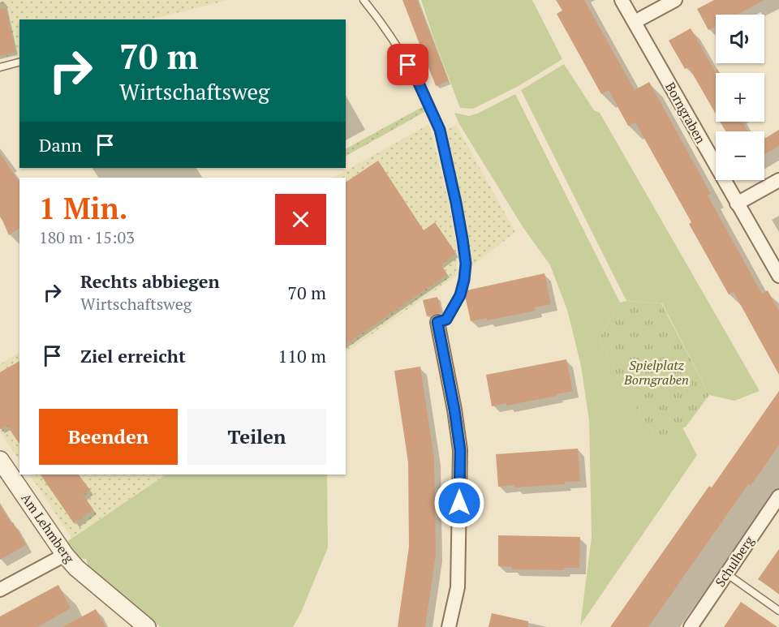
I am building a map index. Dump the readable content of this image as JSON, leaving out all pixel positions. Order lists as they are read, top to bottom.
{
  "streets": {
    "street": ["Borngraben", "Am Lehmberg", "Schulberg"]
  },
  "parks": ["Spielplatz Borngraben"],
  "page": {
    "map_buttons": ["+", "−"],
    "turn": ["70 m", "Wirtschaftsweg"],
    "then": "Dann",
    "heading": ["1 Min.", "180 m · 15:03"],
    "list": [
      {
        "name": "Rechts abbiegen",
        "note": "Wirtschaftsweg",
        "value": "70 m"
      },
      {
        "name": "Ziel erreicht",
        "value": "110 m"
      }
    ],
    "buttons": ["Beenden", "Teilen"]
  }
}
